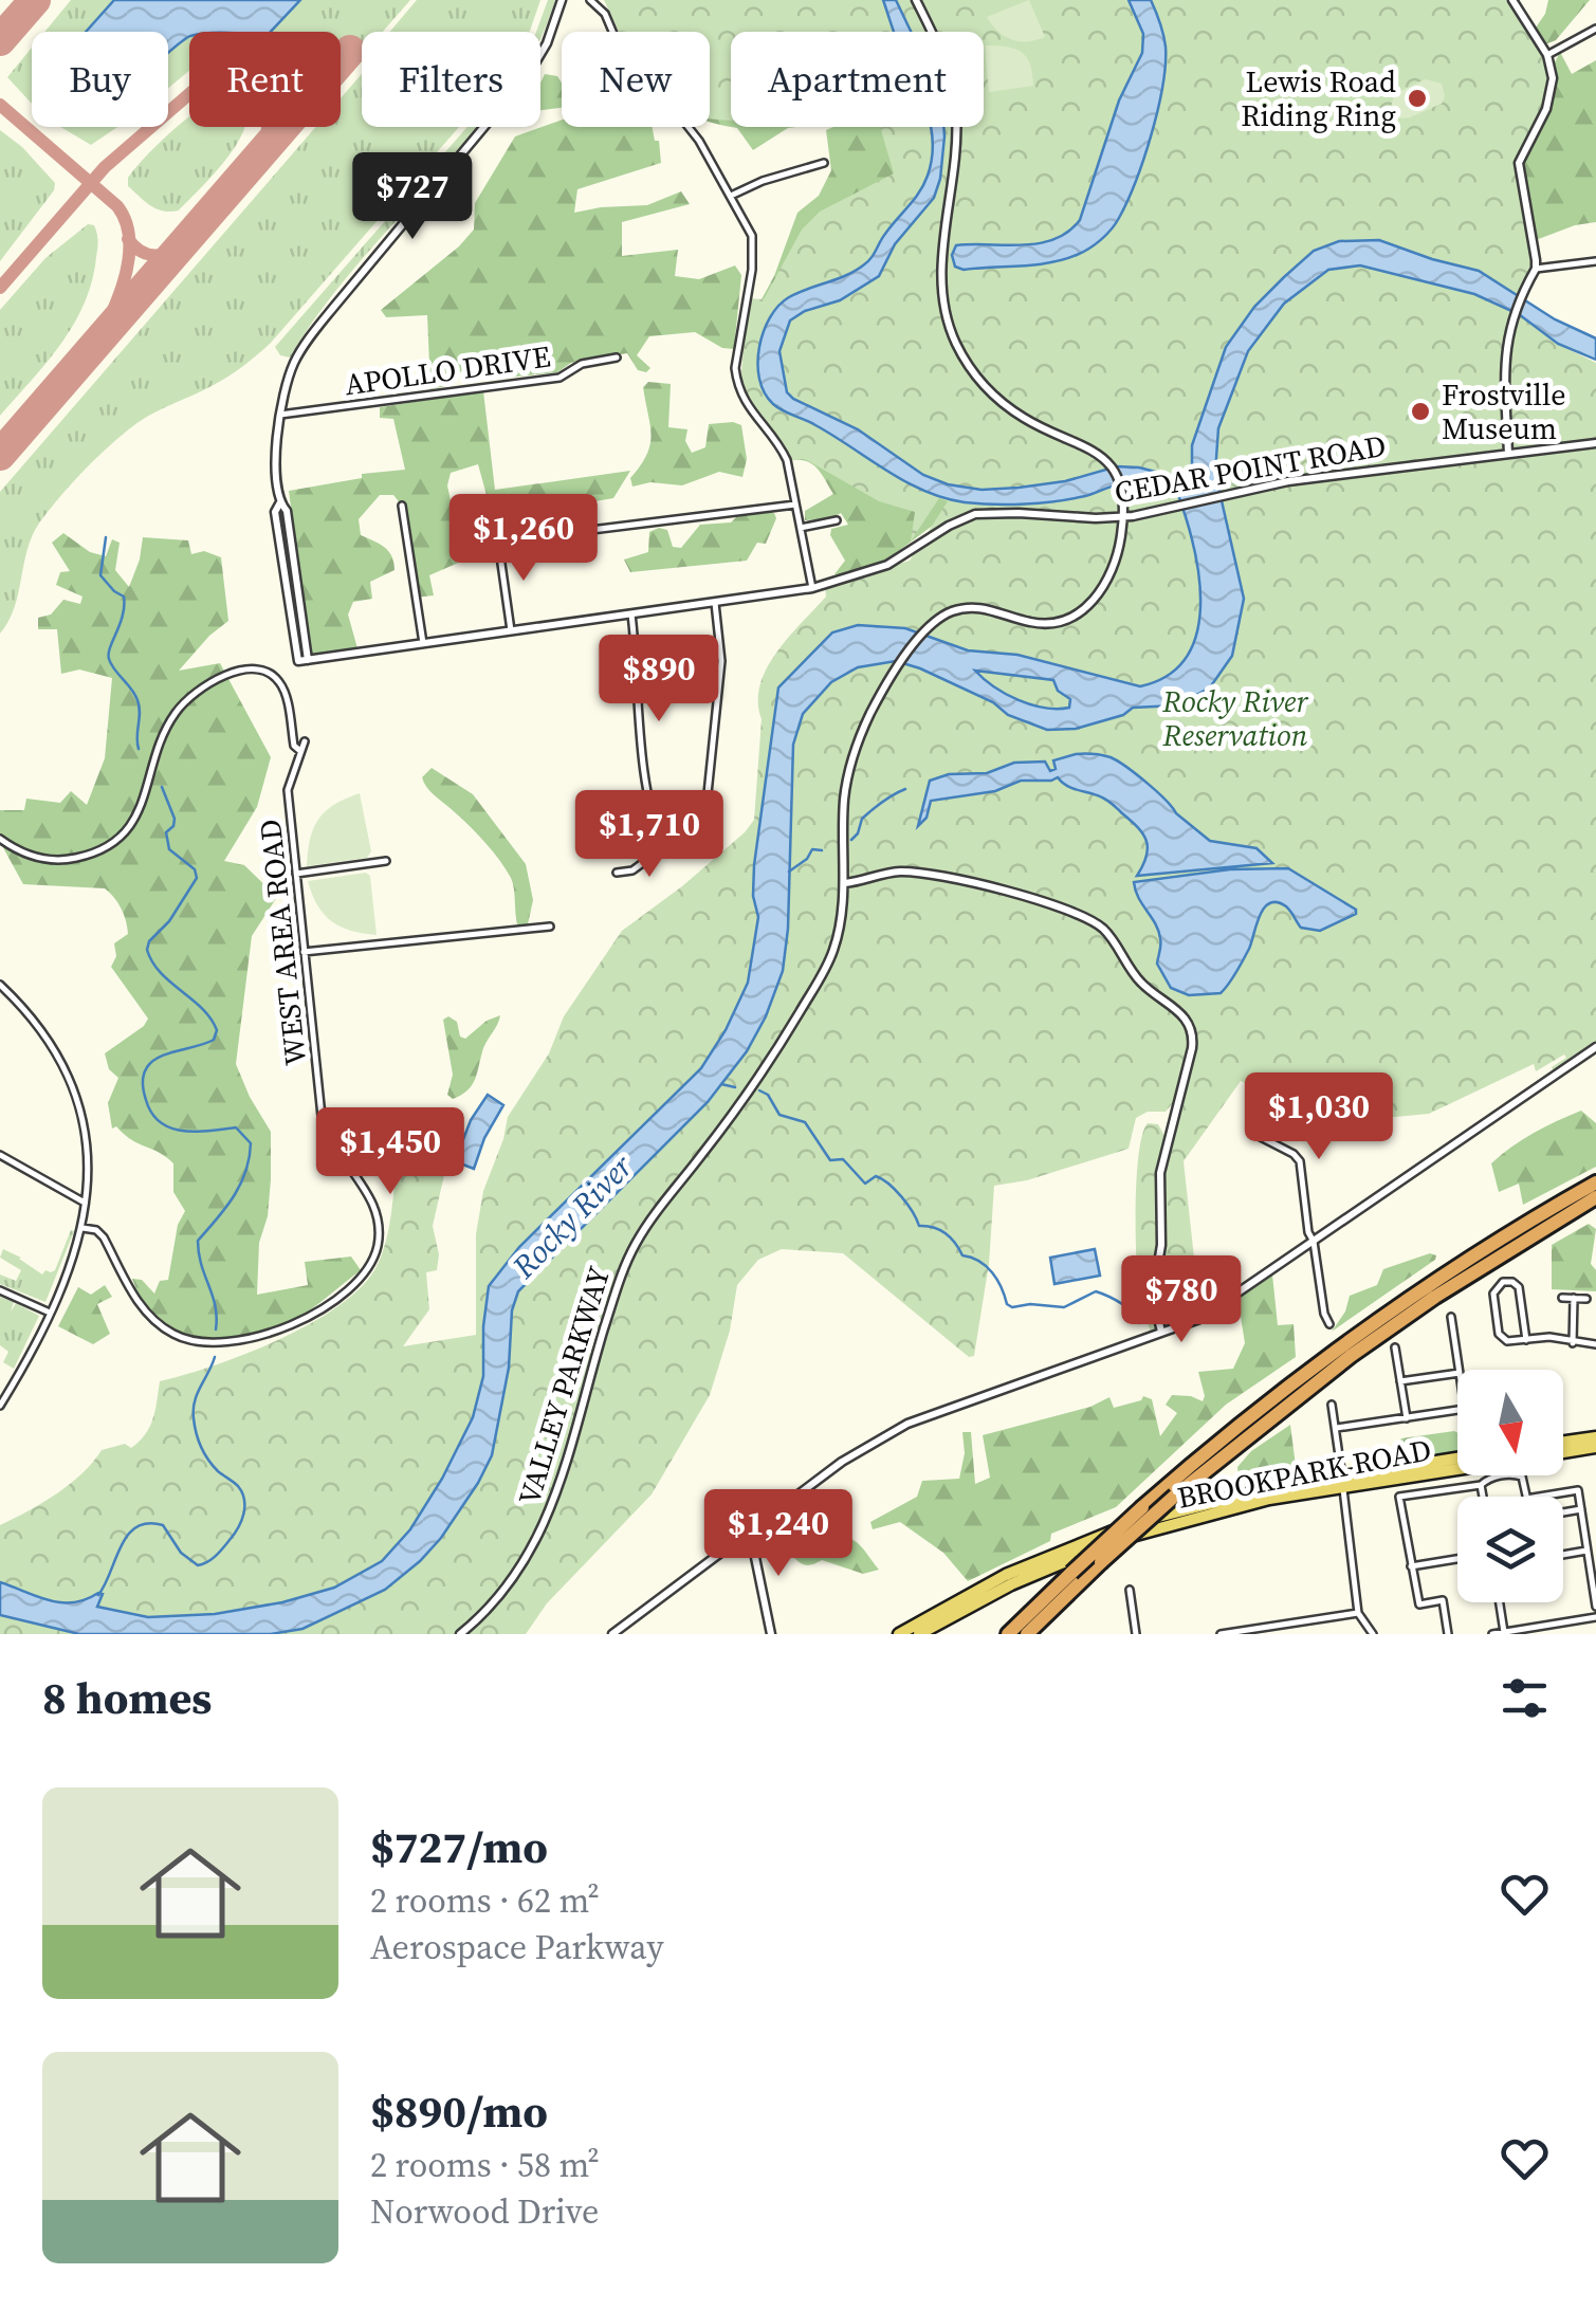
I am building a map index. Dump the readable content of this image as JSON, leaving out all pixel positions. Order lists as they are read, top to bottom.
{
  "streets": {
    "main road": ["BROOKPARK ROAD"],
    "street": [
      "APOLLO DRIVE",
      "CEDAR POINT ROAD",
      "WEST AREA ROAD",
      "VALLEY PARKWAY"
    ]
  },
  "crossings": [
    ["APOLLO DRIVE", "CEDAR POINT ROAD"],
    ["CEDAR POINT ROAD", "VALLEY PARKWAY"]
  ],
  "water": ["Rocky River"],
  "parks": ["Rocky River Reservation"],
  "places": ["Lewis Road Riding Ring", "Frostville Museum"],
  "north": "bottom",
  "page": {
    "chip": [
      "Buy",
      "Rent",
      "Filters",
      "New",
      "Apartment"
    ],
    "price": [
      "$727",
      "$1,260",
      "$890",
      "$1,710",
      "$1,030",
      "$1,450",
      "$780",
      "$1,240"
    ],
    "heading": "8 homes",
    "list": [
      {
        "name": "$727/mo",
        "note": "2 rooms · 62 m² · Aerospace Parkway"
      },
      {
        "name": "$890/mo",
        "note": "2 rooms · 58 m² · Norwood Drive"
      }
    ]
  }
}
